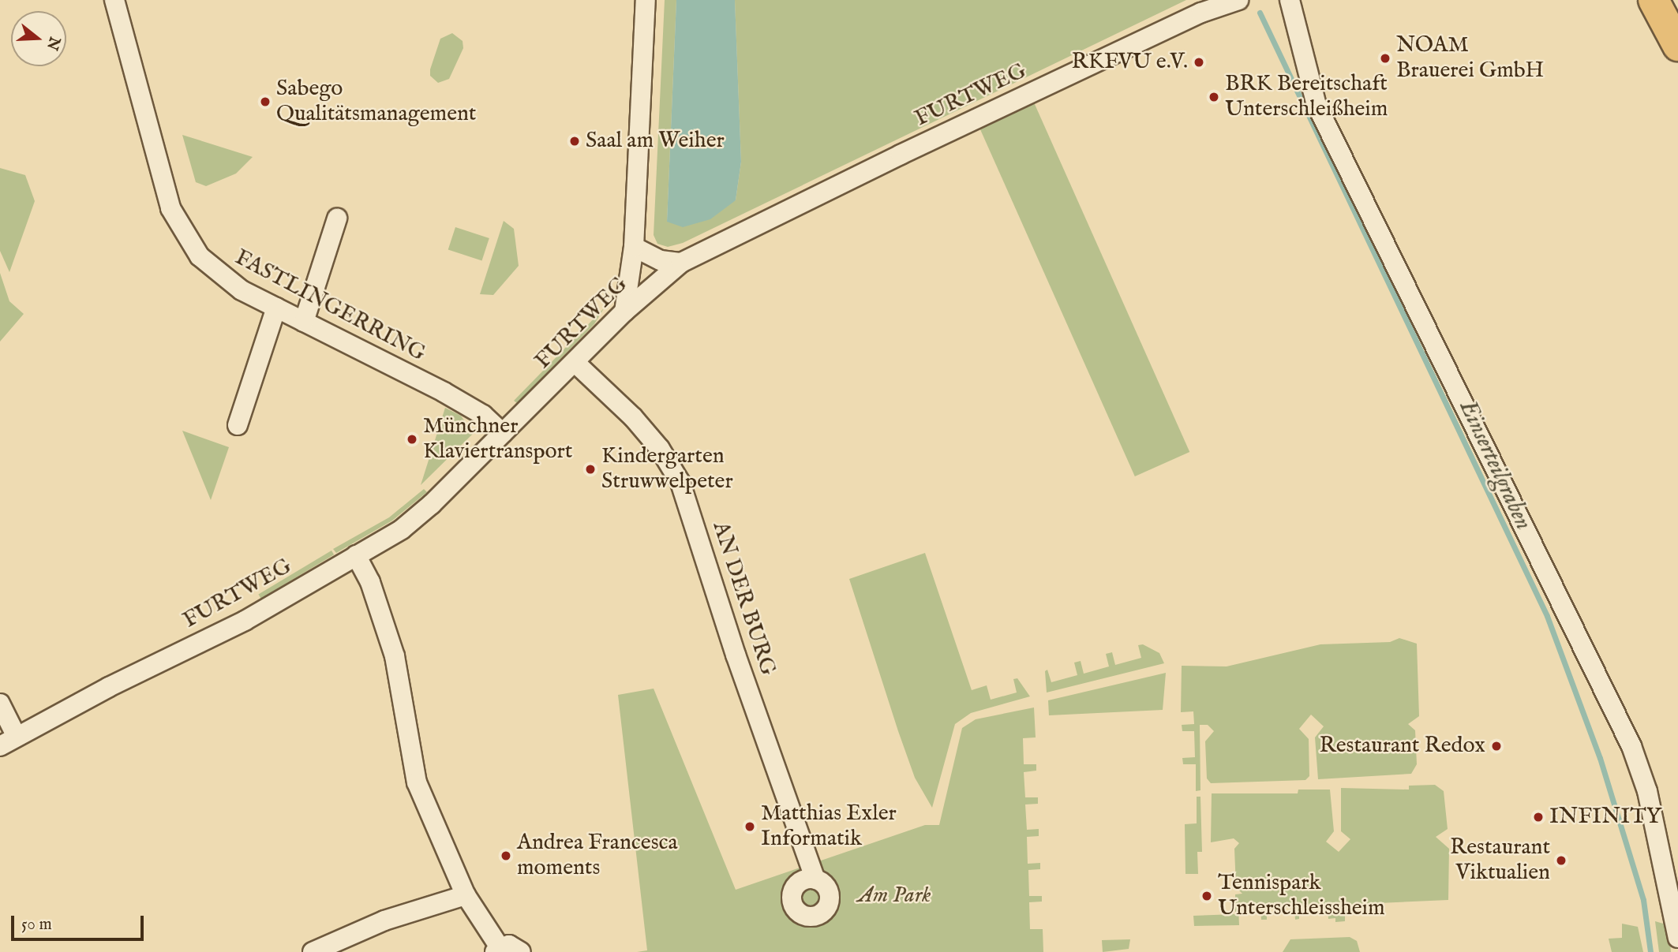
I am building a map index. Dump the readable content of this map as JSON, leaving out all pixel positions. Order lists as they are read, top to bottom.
{
  "streets": {
    "street": ["FURTWEG", "FASTLINGERRING", "AN DER BURG"]
  },
  "crossings": [
    ["FURTWEG", "FASTLINGERRING"],
    ["FURTWEG", "AN DER BURG"]
  ],
  "water": ["Einserteilgraben"],
  "parks": ["Am Park"],
  "places": [
    "NOAM Brauerei GmbH",
    "RKFVU e.V.",
    "BRK Bereitschaft Unterschleißheim",
    "Sabego Qualitätsmanagement",
    "Saal am Weiher",
    "Münchner Klaviertransport",
    "Kindergarten Struwwelpeter",
    "Restaurant Redox",
    "INFINITY",
    "Matthias Exler Informatik",
    "Andrea Francesca moments",
    "Restaurant Viktualien",
    "Tennispark Unterschleissheim"
  ],
  "scale_bar": "50 m",
  "north": "right"
}
